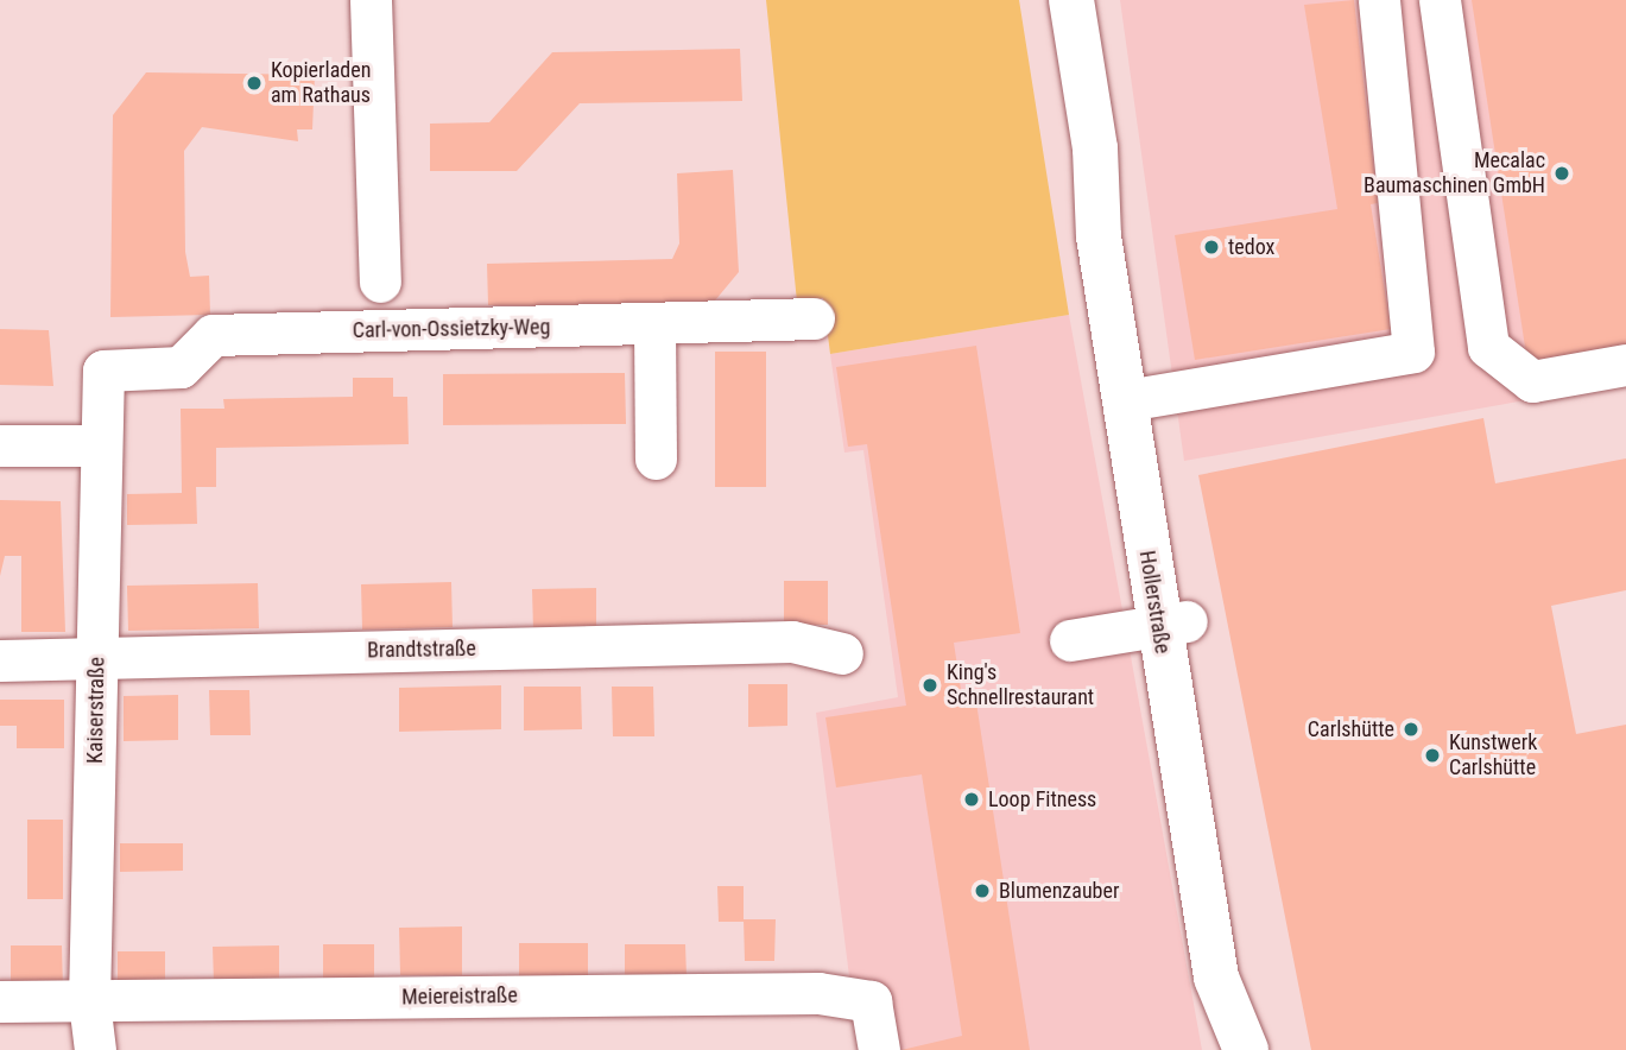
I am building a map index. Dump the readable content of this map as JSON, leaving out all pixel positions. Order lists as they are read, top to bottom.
{
  "streets": {
    "main road": ["Hollerstraße"],
    "street": [
      "Carl-von-Ossietzky-Weg",
      "Brandtstraße",
      "Kaiserstraße",
      "Meiereistraße"
    ]
  },
  "crossings": [
    ["Carl-von-Ossietzky-Weg", "Kaiserstraße"],
    ["Brandtstraße", "Kaiserstraße"],
    ["Kaiserstraße", "Meiereistraße"]
  ],
  "places": [
    "Kopierladen am Rathaus",
    "Mecalac Baumaschinen GmbH",
    "tedox",
    "King's Schnellrestaurant",
    "Carlshütte",
    "Kunstwerk Carlshütte",
    "Loop Fitness",
    "Blumenzauber"
  ]
}
